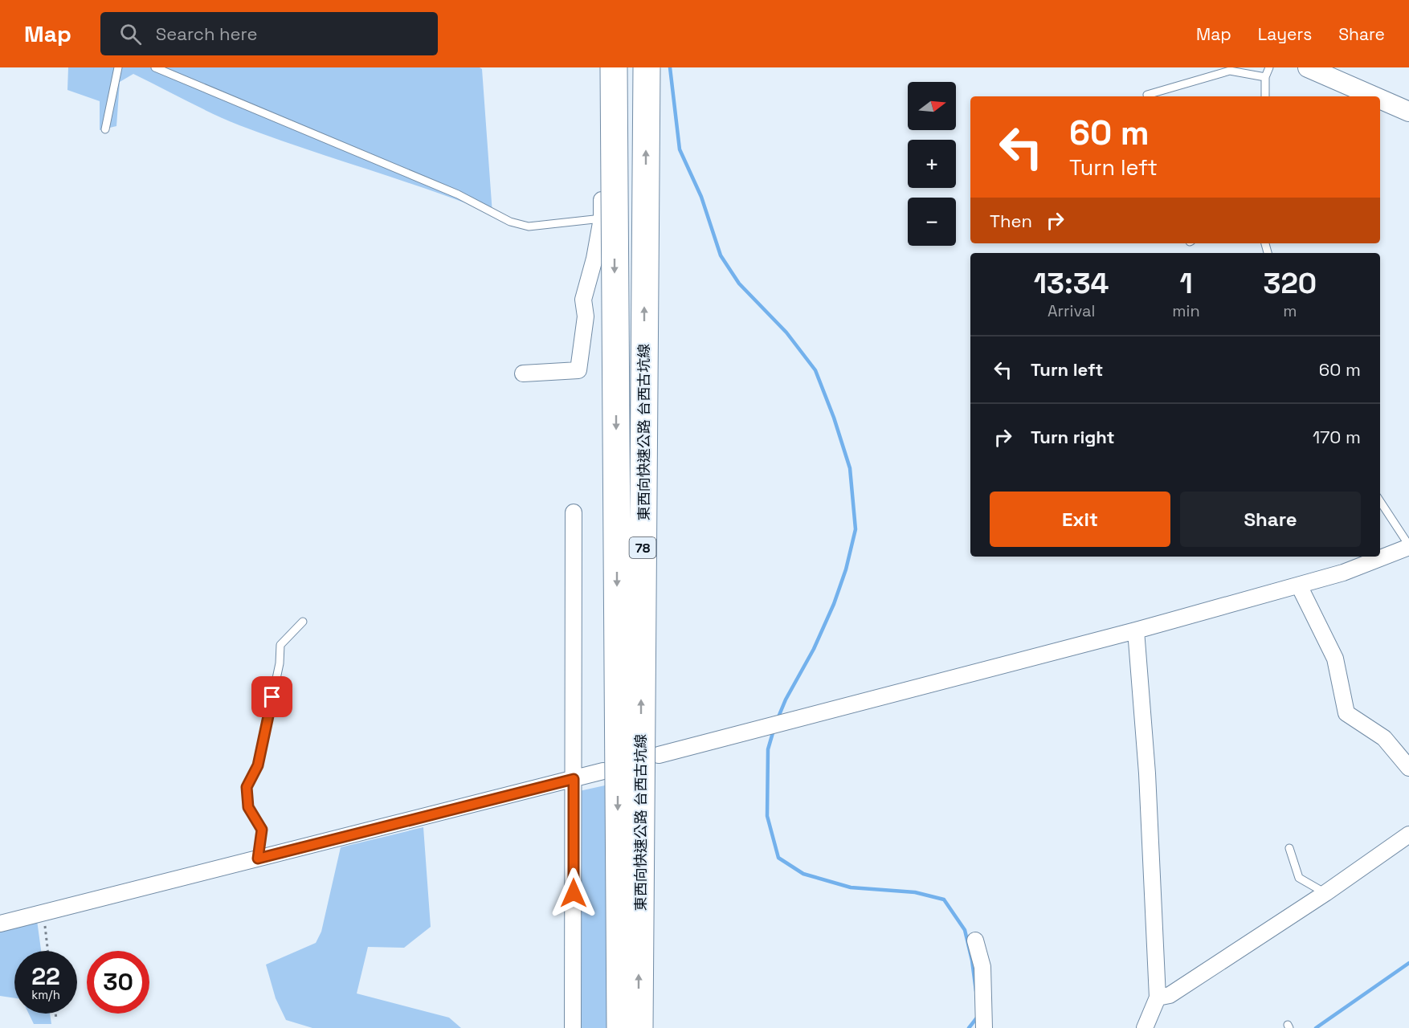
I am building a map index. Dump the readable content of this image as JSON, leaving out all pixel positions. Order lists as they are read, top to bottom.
{
  "streets": {
    "highway": ["東西向快速公路 台西古坑線", "78"]
  },
  "north": "right",
  "page": {
    "header": "Map",
    "search": "Search here",
    "nav": ["Map", "Layers", "Share"],
    "map_buttons": ["+", "−"],
    "turn": ["60 m", "Turn left"],
    "then": "Then",
    "eta": [
      "13:34",
      "Arrival",
      "1",
      "min",
      "320",
      "m"
    ],
    "list": [
      {
        "name": "Turn left",
        "value": "60 m"
      },
      {
        "name": "Turn right",
        "value": "170 m"
      }
    ],
    "buttons": ["Exit", "Share"],
    "speed": "22 km/h",
    "limit": "30"
  }
}
